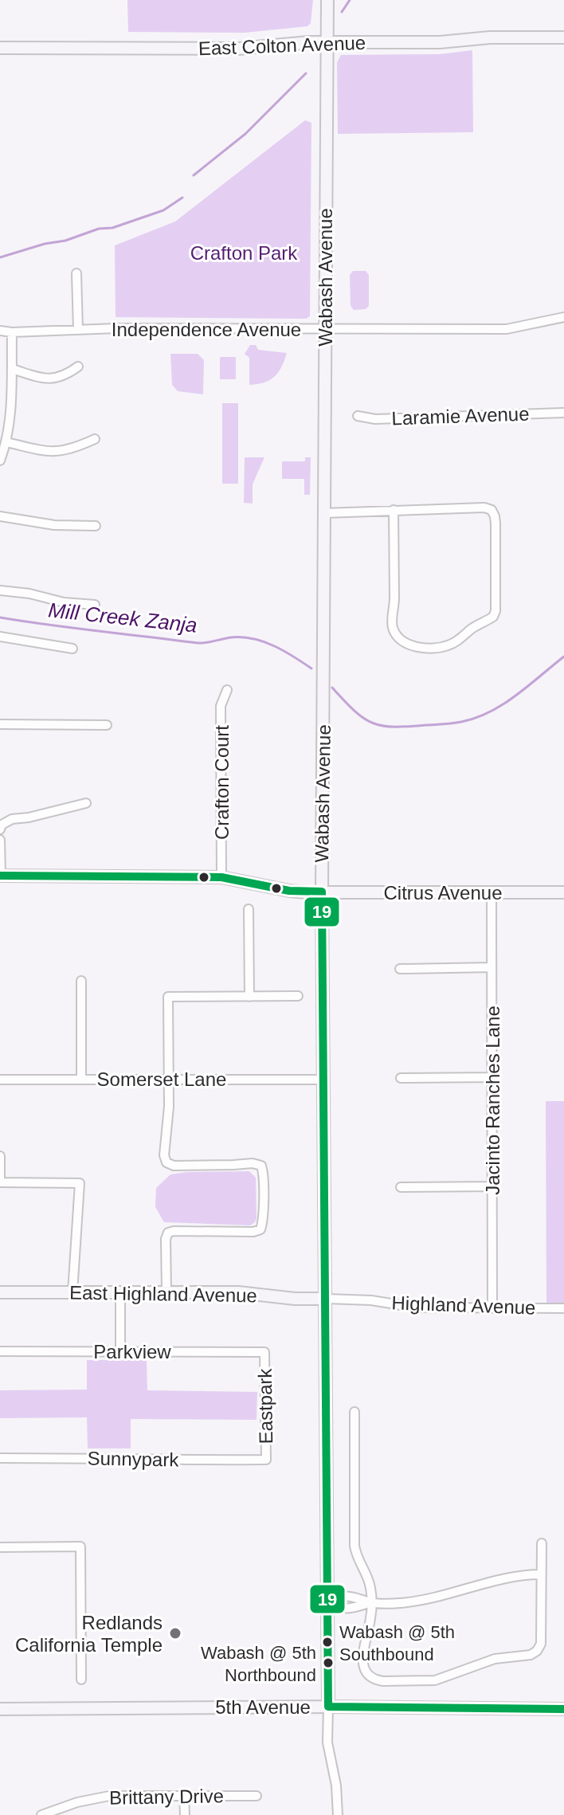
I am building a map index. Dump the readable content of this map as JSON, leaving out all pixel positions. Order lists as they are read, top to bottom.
{
  "streets": {
    "street": [
      "East Colton Avenue",
      "Wabash Avenue",
      "Independence Avenue",
      "Laramie Avenue",
      "Crafton Court",
      "Citrus Avenue",
      "Somerset Lane",
      "Jacinto Ranches Lane",
      "East Highland Avenue",
      "Highland Avenue",
      "Parkview",
      "Eastpark",
      "Sunnypark",
      "5th Avenue",
      "Brittany Drive"
    ]
  },
  "crossings": [
    ["East Colton Avenue", "Wabash Avenue"],
    ["Wabash Avenue", "Independence Avenue"],
    ["Wabash Avenue", "Citrus Avenue"],
    ["Wabash Avenue", "Somerset Lane"],
    ["Wabash Avenue", "East Highland Avenue"],
    ["Wabash Avenue", "Highland Avenue"],
    ["Wabash Avenue", "5th Avenue"],
    ["Crafton Court", "Citrus Avenue"],
    ["Citrus Avenue", "Jacinto Ranches Lane"],
    ["Jacinto Ranches Lane", "Highland Avenue"],
    ["East Highland Avenue", "Highland Avenue"],
    ["Parkview", "Eastpark"],
    ["Eastpark", "Sunnypark"]
  ],
  "water": ["Mill Creek Zanja"],
  "parks": ["Crafton Park"],
  "places": ["Redlands California Temple", "Wabash @ 5th Southbound", "Wabash @ 5th Northbound"],
  "lines": ["transit line 19"]
}
